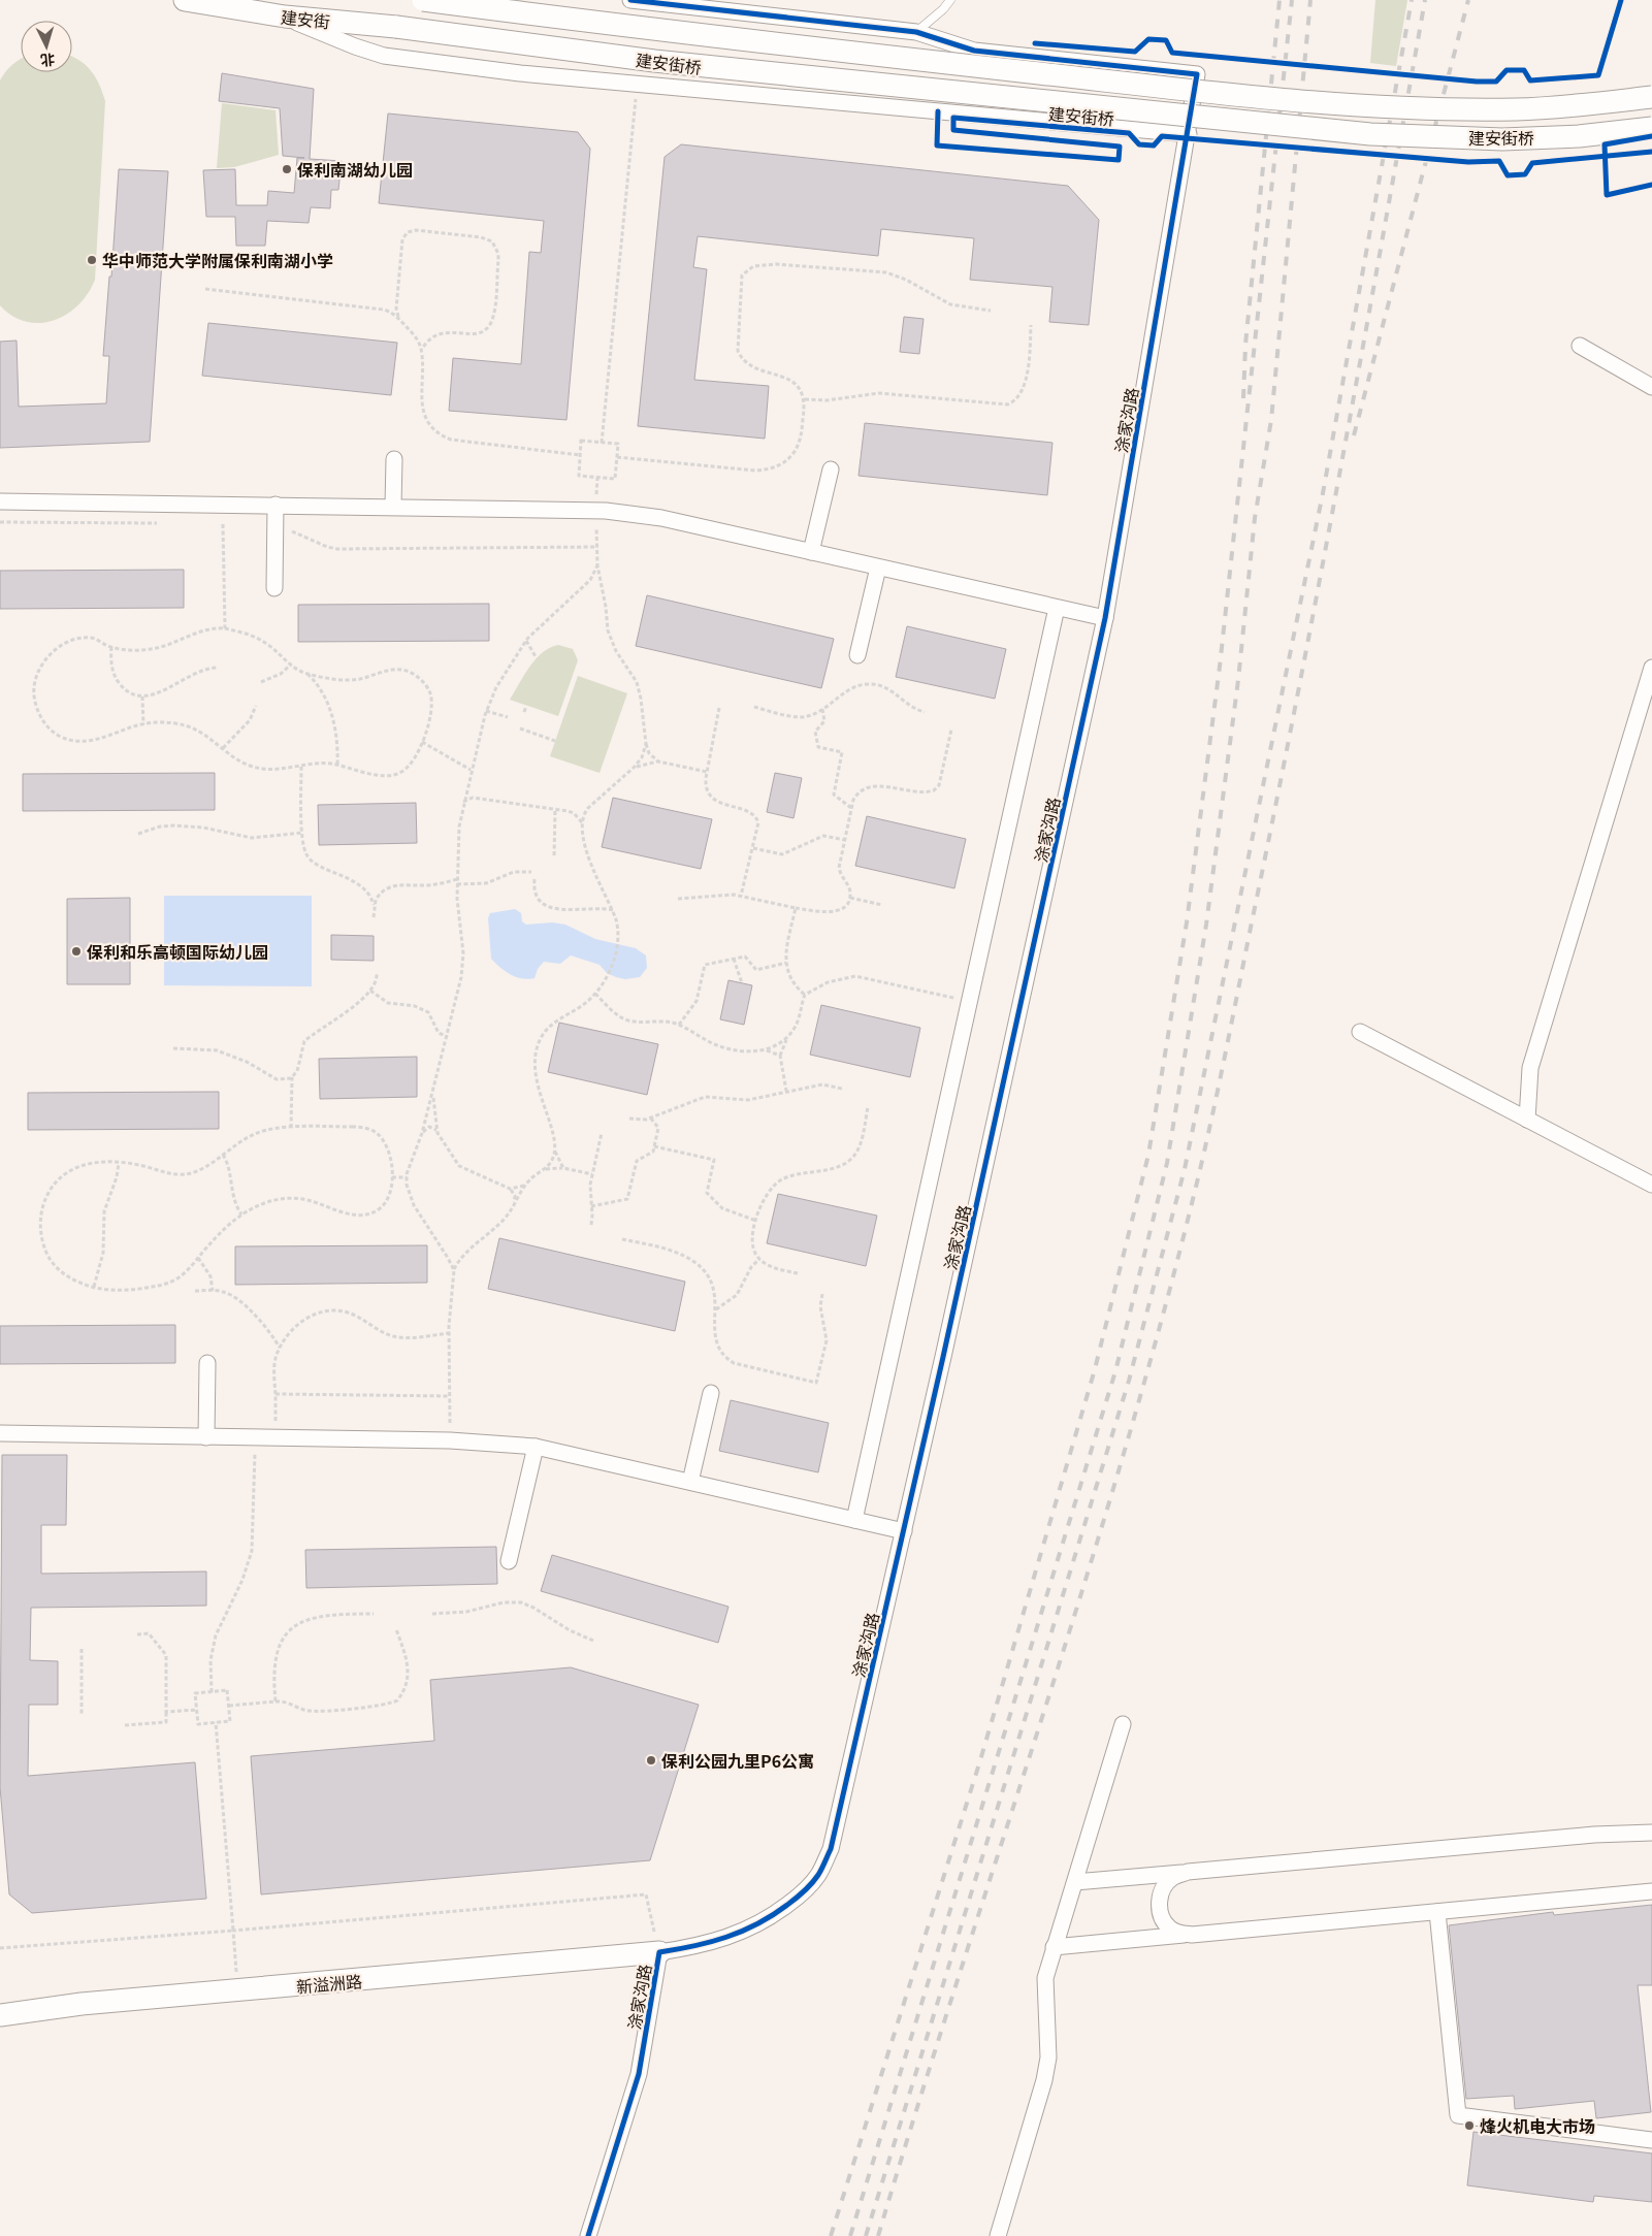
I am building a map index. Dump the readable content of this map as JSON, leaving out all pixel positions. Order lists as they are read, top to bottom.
{
  "streets": {
    "main road": ["建安街", "建安街桥", "新溢洲路"],
    "street": ["涂家沟路"]
  },
  "crossings": [
    ["建安街", "建安街桥"],
    ["涂家沟路", "新溢洲路"]
  ],
  "places": [
    "保利南湖幼儿园",
    "华中师范大学附属保利南湖小学",
    "保利和乐高顿国际幼儿园",
    "保利公园九里P6公寓",
    "烽火机电大市场"
  ],
  "north": "bottom"
}
